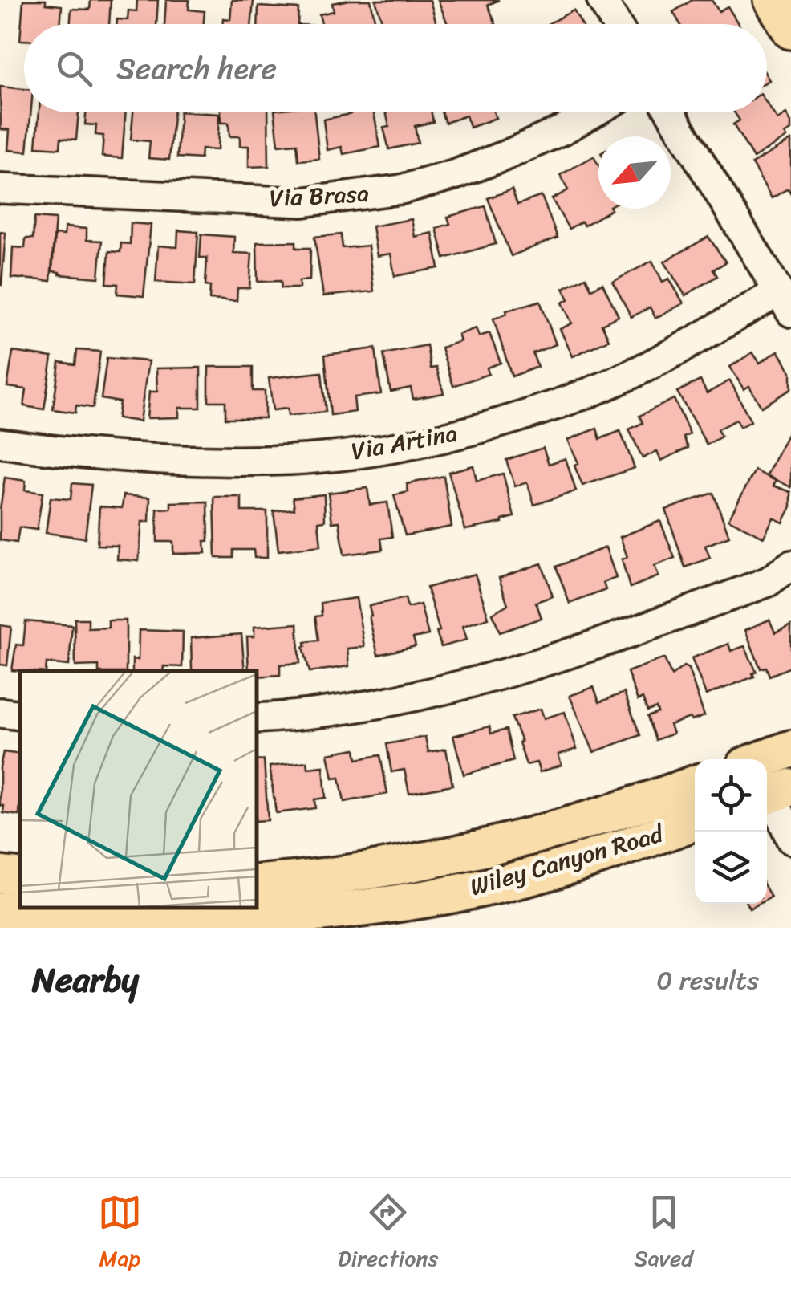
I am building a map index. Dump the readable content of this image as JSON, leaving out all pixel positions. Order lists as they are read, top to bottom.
{
  "streets": {
    "main road": ["Wiley Canyon Road"],
    "street": ["Via Brasa", "Via Artina"]
  },
  "north": "bottom left",
  "page": {
    "search": "Search here",
    "heading": ["Nearby", "0 results"],
    "nav": ["Map", "Directions", "Saved"]
  }
}
